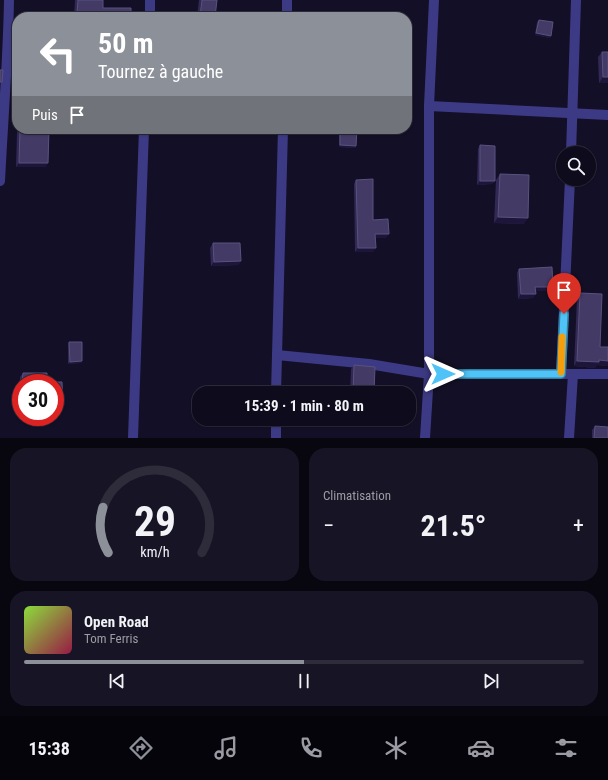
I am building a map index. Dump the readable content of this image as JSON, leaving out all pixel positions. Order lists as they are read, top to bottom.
{
  "page": {
    "turn": ["50 m", "Tournez à gauche"],
    "then": "Puis",
    "limit": "30",
    "trip": "15:39 · 1 min · 80 m",
    "tile": "Climatisation",
    "heat": ["−", "21.5°", "+"],
    "song": ["Open Road", "Tom Ferris"],
    "tabs": "15:38",
    "gauge": ["29", "km/h"]
  }
}
